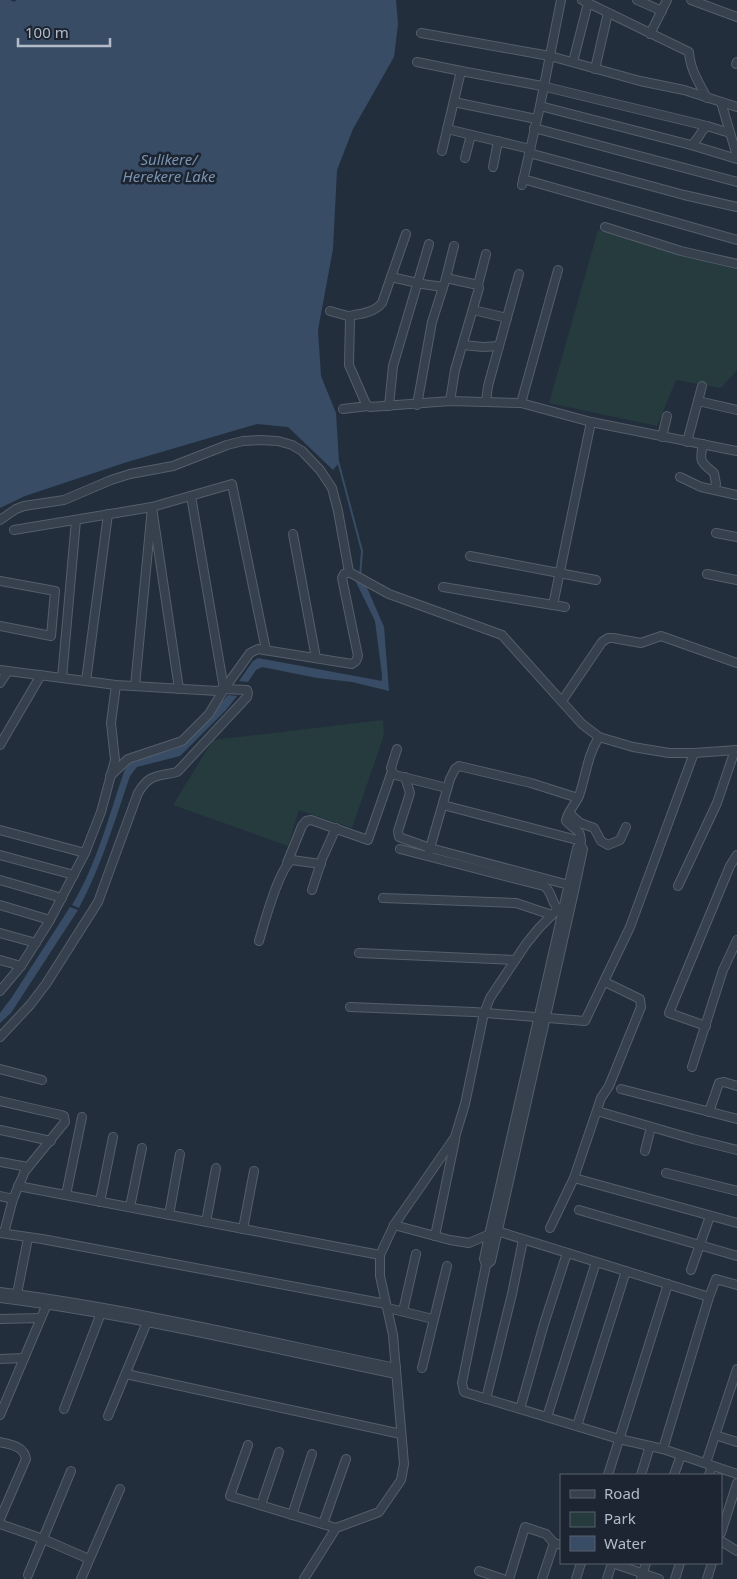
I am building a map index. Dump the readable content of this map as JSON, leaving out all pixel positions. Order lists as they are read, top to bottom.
{
  "water": ["Sulikere/ Herekere Lake"],
  "legend": ["Road", "Park", "Water"],
  "scale_bar": "100 m"
}
